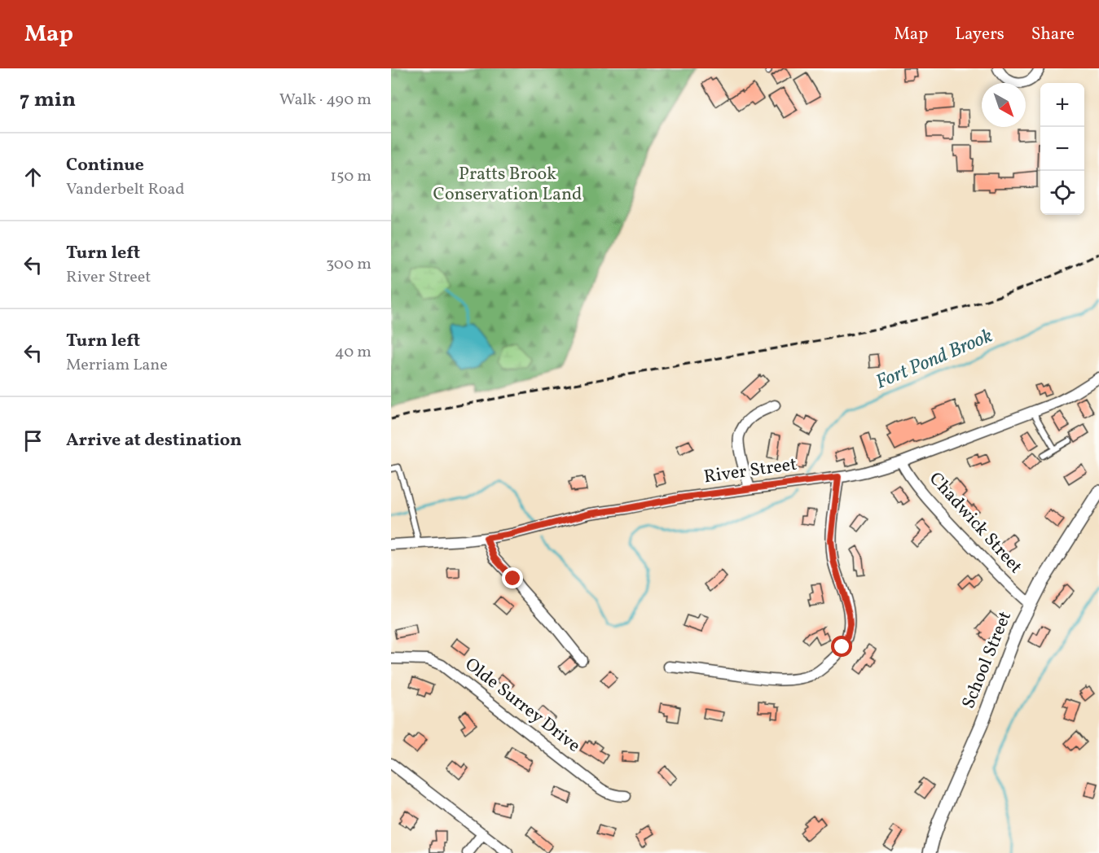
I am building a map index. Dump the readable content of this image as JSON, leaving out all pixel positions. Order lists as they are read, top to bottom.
{
  "streets": {
    "street": [
      "River Street",
      "Chadwick Street",
      "School Street",
      "Olde Surrey Drive"
    ]
  },
  "crossings": [
    ["River Street", "Chadwick Street"],
    ["Chadwick Street", "School Street"]
  ],
  "water": ["Fort Pond Brook"],
  "parks": ["Pratts Brook Conservation Land"],
  "north": "bottom right",
  "page": {
    "header": "Map",
    "nav": ["Map", "Layers", "Share"],
    "heading": ["7 min", "Walk · 490 m"],
    "map_buttons": ["+", "−"],
    "list": [
      ["Continue", "Vanderbelt Road", "150 m"],
      ["Turn left", "River Street", "300 m"],
      ["Turn left", "Merriam Lane", "40 m"],
      "Arrive at destination"
    ]
  }
}
